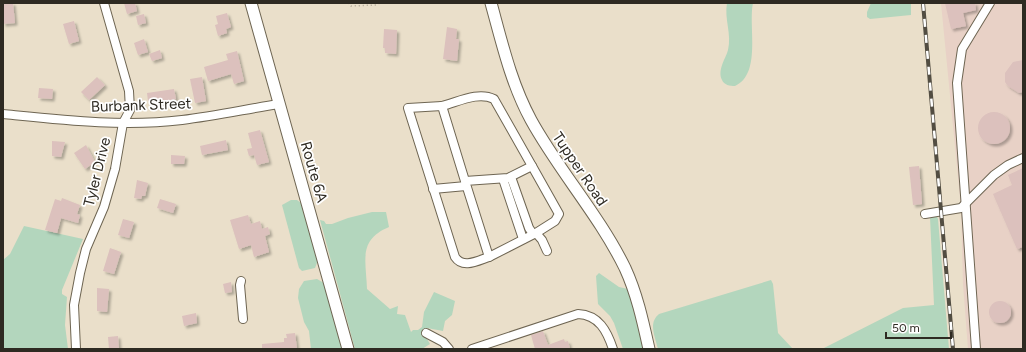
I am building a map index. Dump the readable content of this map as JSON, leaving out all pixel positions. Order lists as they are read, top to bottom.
{
  "streets": {
    "main road": ["Tupper Road", "Route 6A"],
    "street": ["Burbank Street", "Tyler Drive"]
  },
  "crossings": [
    ["Burbank Street", "Tyler Drive"],
    ["Burbank Street", "Route 6A"]
  ],
  "scale_bar": "50 m"
}
